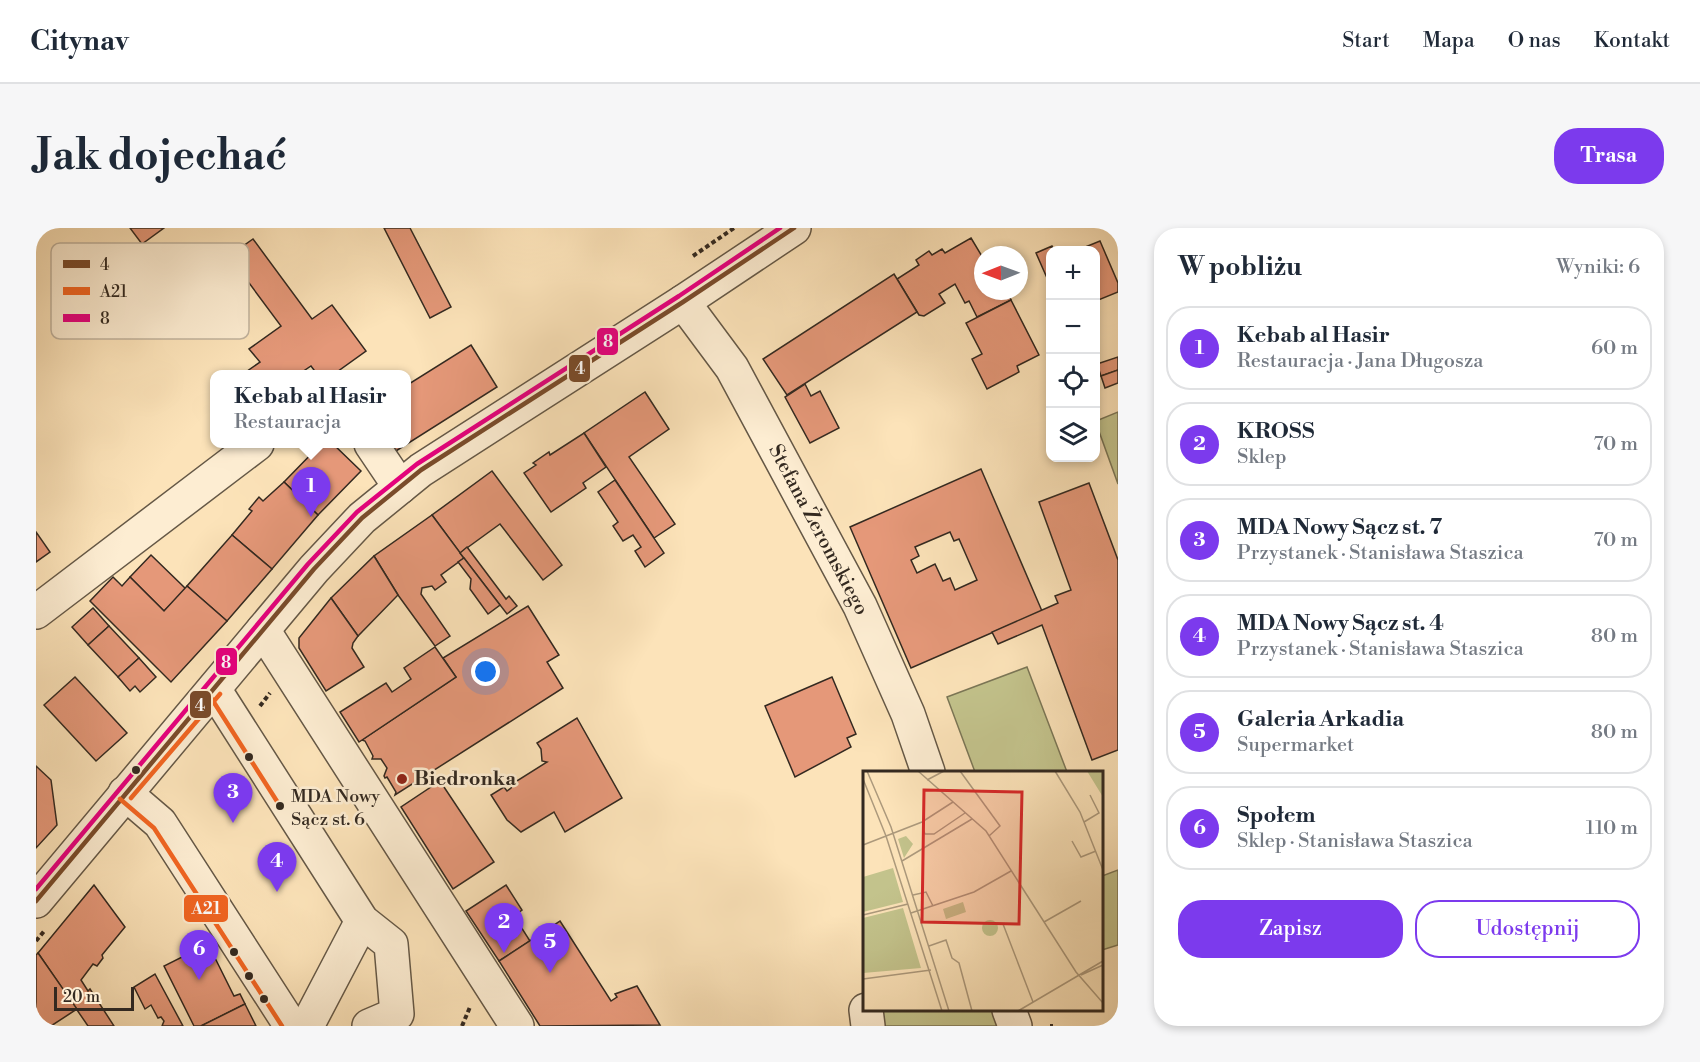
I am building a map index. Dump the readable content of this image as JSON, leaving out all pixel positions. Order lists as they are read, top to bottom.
{
  "streets": {
    "street": ["Stefana Żeromskiego"]
  },
  "places": ["Biedronka", "MDA Nowy Sącz st. 6"],
  "lines": ["transit line 4", "transit line 8", "transit line A21"],
  "legend": ["4", "A21", "8"],
  "scale_bar": "20 m",
  "north": "left",
  "page": {
    "header": "Citynav",
    "nav": [
      "Start",
      "Mapa",
      "O nas",
      "Kontakt"
    ],
    "buttons": [
      "Trasa",
      ["Zapisz", "Udostępnij"]
    ],
    "title": "Jak dojechać",
    "heading": ["W pobliżu", "Wyniki: 6"],
    "map_buttons": ["+", "−"],
    "list": [
      {
        "mark": "1",
        "name": "Kebab al Hasir",
        "note": "Restauracja · Jana Długosza",
        "value": "60 m"
      },
      {
        "mark": "2",
        "name": "KROSS",
        "note": "Sklep",
        "value": "70 m"
      },
      {
        "mark": "3",
        "name": "MDA Nowy Sącz st. 7",
        "note": "Przystanek · Stanisława Staszica",
        "value": "70 m"
      },
      {
        "mark": "4",
        "name": "MDA Nowy Sącz st. 4",
        "note": "Przystanek · Stanisława Staszica",
        "value": "80 m"
      },
      {
        "mark": "5",
        "name": "Galeria Arkadia",
        "note": "Supermarket",
        "value": "80 m"
      },
      {
        "mark": "6",
        "name": "Społem",
        "note": "Sklep · Stanisława Staszica",
        "value": "110 m"
      }
    ],
    "popup": ["Kebab al Hasir", "Restauracja"],
    "pins": [
      "1",
      "3",
      "4",
      "2",
      "5",
      "6"
    ],
    "scale": "20 m"
  }
}
